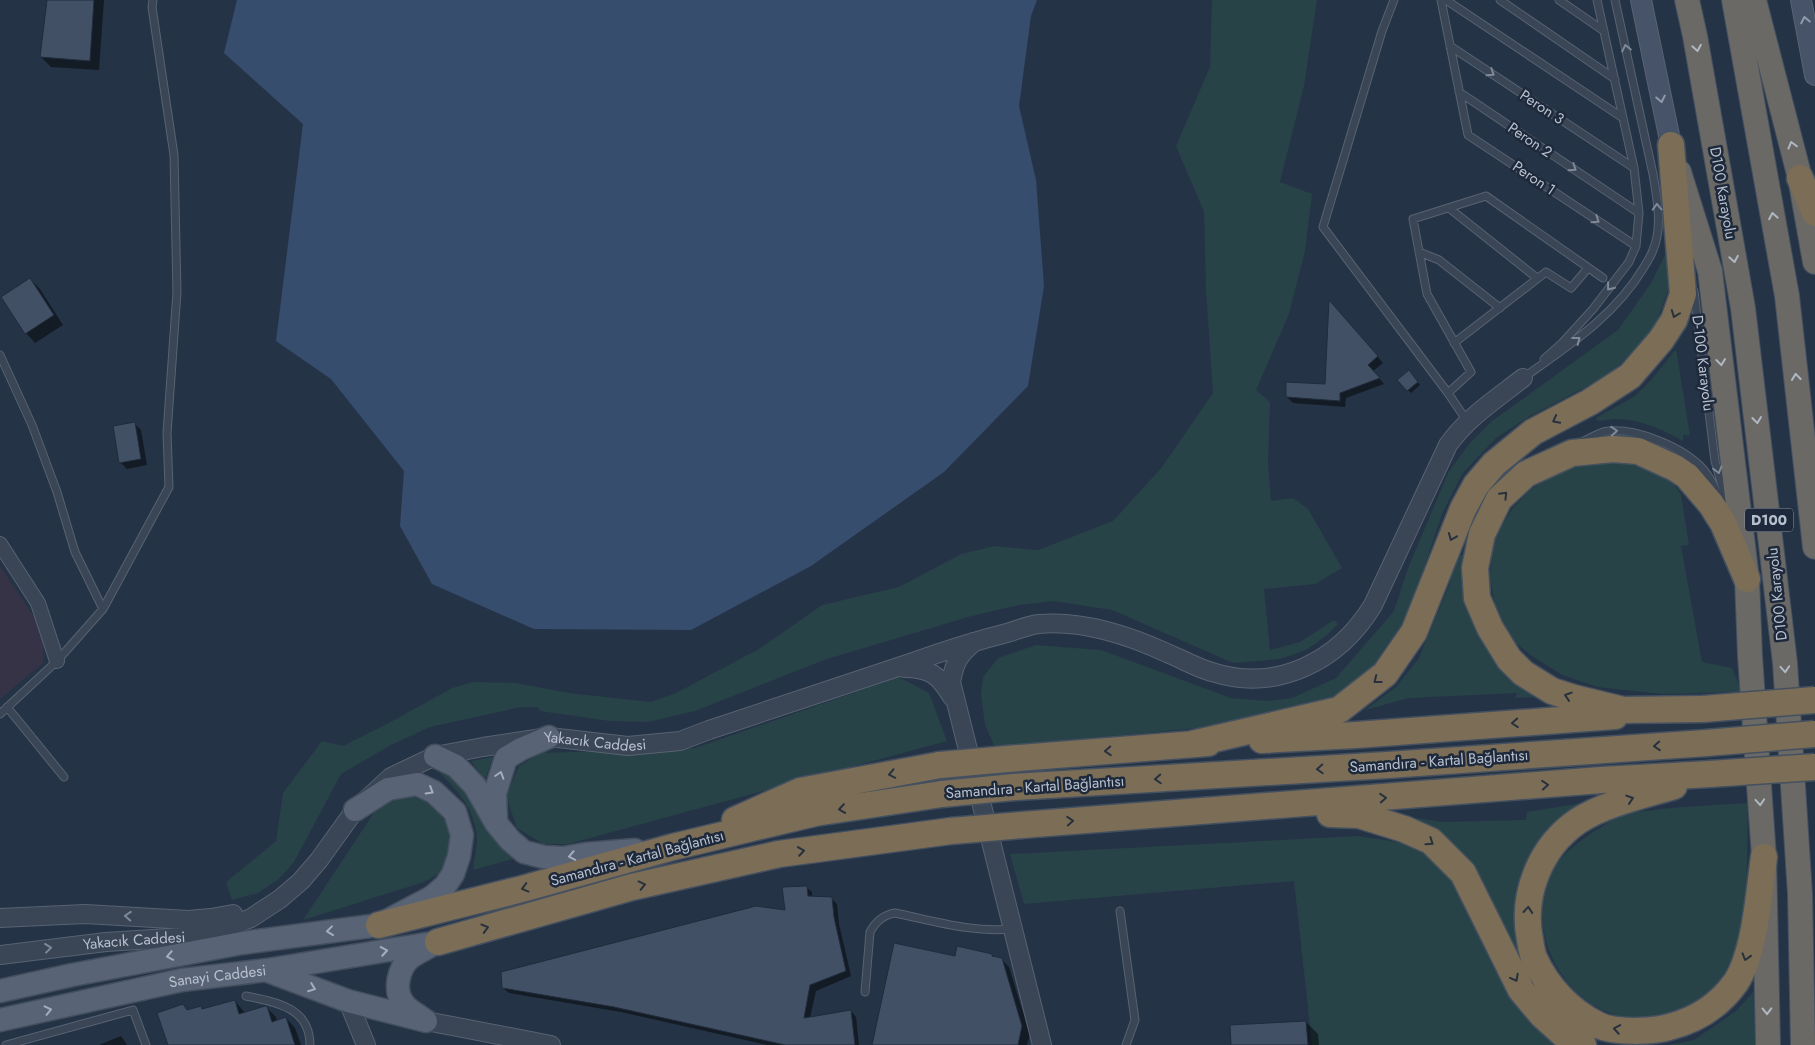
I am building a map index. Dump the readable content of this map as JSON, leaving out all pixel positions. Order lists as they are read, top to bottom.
{
  "streets": {
    "highway": ["D100 Karayolu", "D100", "Samandıra - Kartal Bağlantısı"],
    "main road": ["Sanayi Caddesi"],
    "street": ["Yakacık Caddesi"],
    "lane": [
      "Peron 3",
      "Peron 2",
      "Peron 1",
      "D-100 Karayolu"
    ]
  },
  "crossings": [
    ["Peron 2", "Peron 1"],
    ["Samandıra - Kartal Bağlantısı", "Sanayi Caddesi"]
  ],
  "one_way": ["Peron 2", "Peron 1", "D-100 Karayolu"]
}
